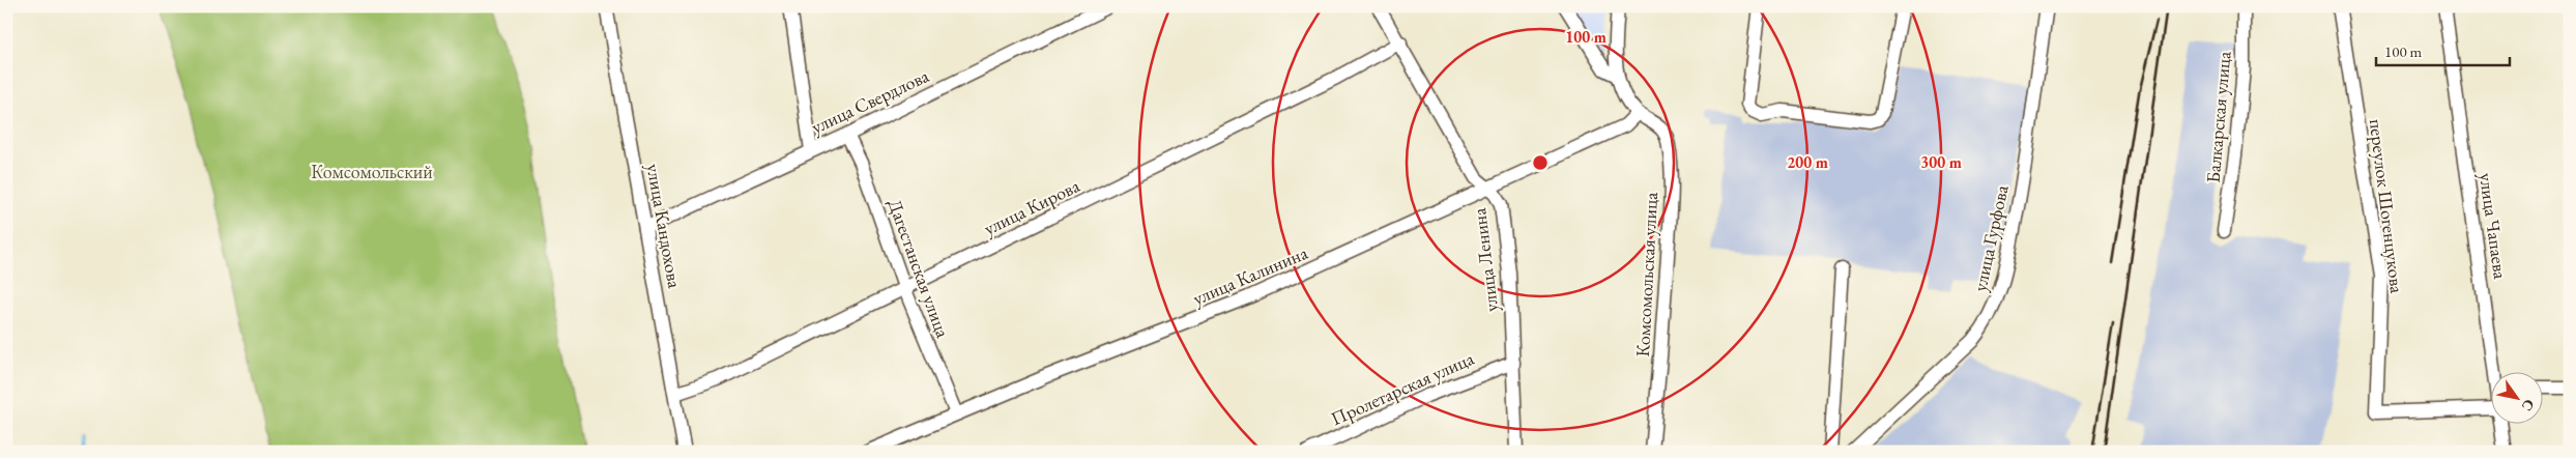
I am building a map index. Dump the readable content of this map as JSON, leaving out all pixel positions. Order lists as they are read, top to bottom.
{
  "streets": {
    "street": [
      "улица Свердлова",
      "Балкарская улица",
      "переулок Шогенцукова",
      "улица Кирова",
      "улица Кандохова",
      "улица Чапаева",
      "улица Гурфова",
      "улица Ленина",
      "Дагестанская улица",
      "Комсомольская улица",
      "улица Калинина",
      "Пролетарская улица"
    ]
  },
  "crossings": [
    ["улица Свердлова", "улица Кандохова"],
    ["улица Свердлова", "Дагестанская улица"],
    ["улица Кирова", "улица Кандохова"],
    ["улица Кирова", "улица Ленина"],
    ["улица Кирова", "Дагестанская улица"],
    ["улица Ленина", "улица Калинина"],
    ["улица Ленина", "Пролетарская улица"],
    ["Дагестанская улица", "улица Калинина"],
    ["Комсомольская улица", "улица Калинина"]
  ],
  "parks": ["Комсомольский"],
  "scale_bar": "100 m",
  "north": "bottom right",
  "rings": ["100 m", "200 m", "300 m"]
}
